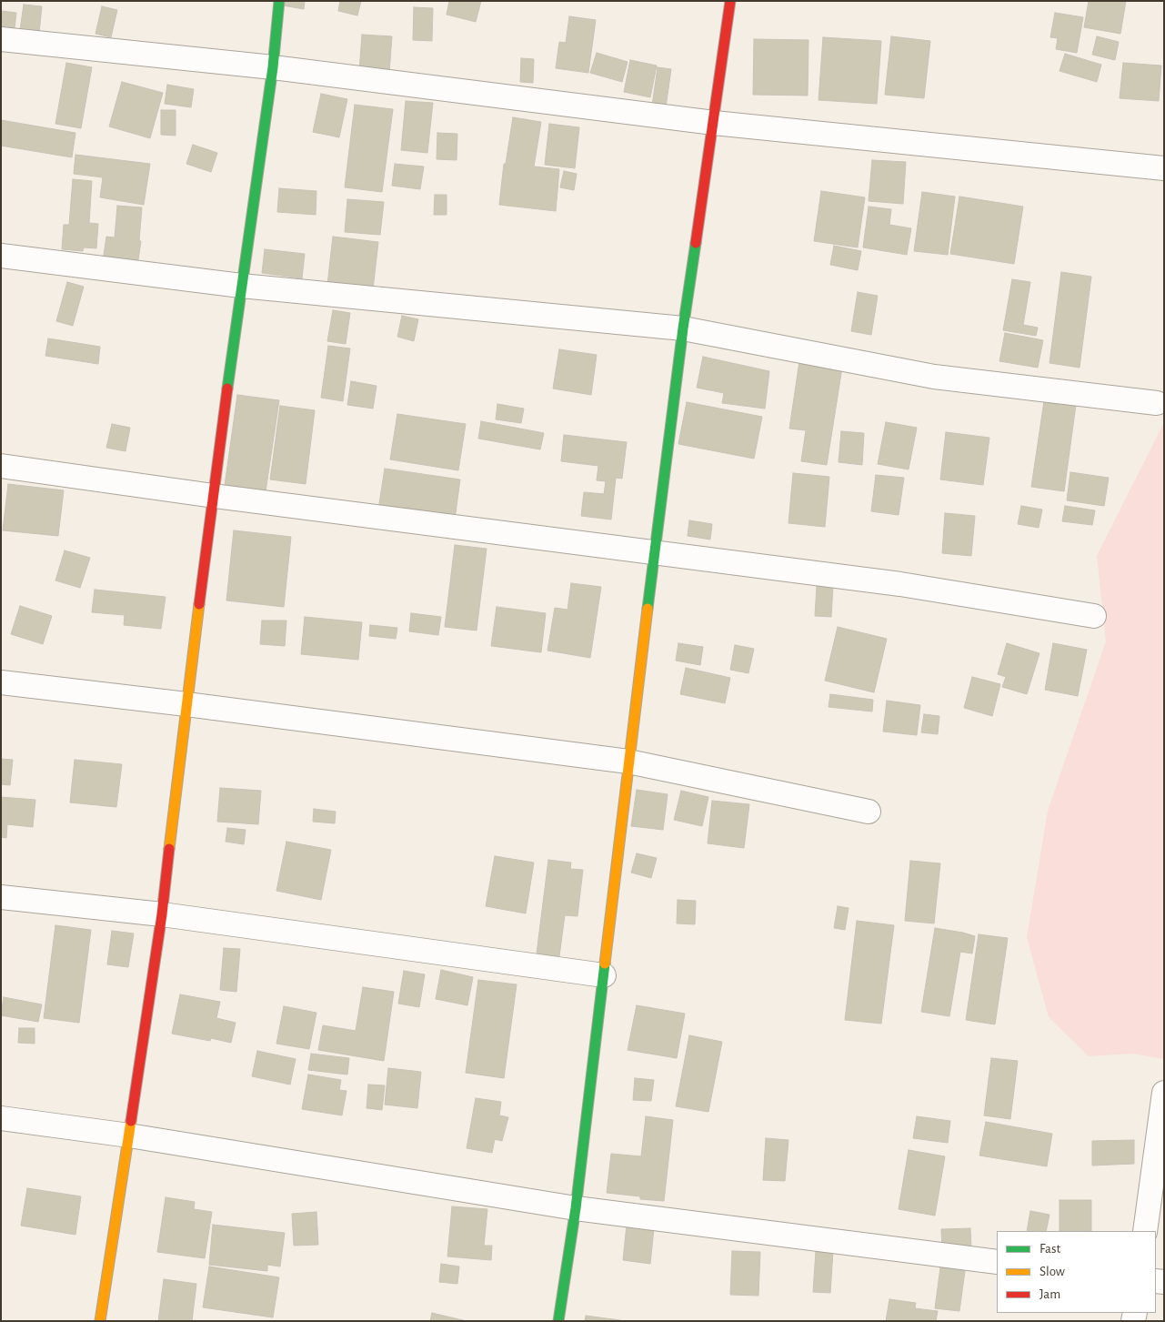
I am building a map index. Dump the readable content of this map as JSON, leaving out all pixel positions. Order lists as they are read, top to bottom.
{
  "legend": ["Fast", "Slow", "Jam"]
}
